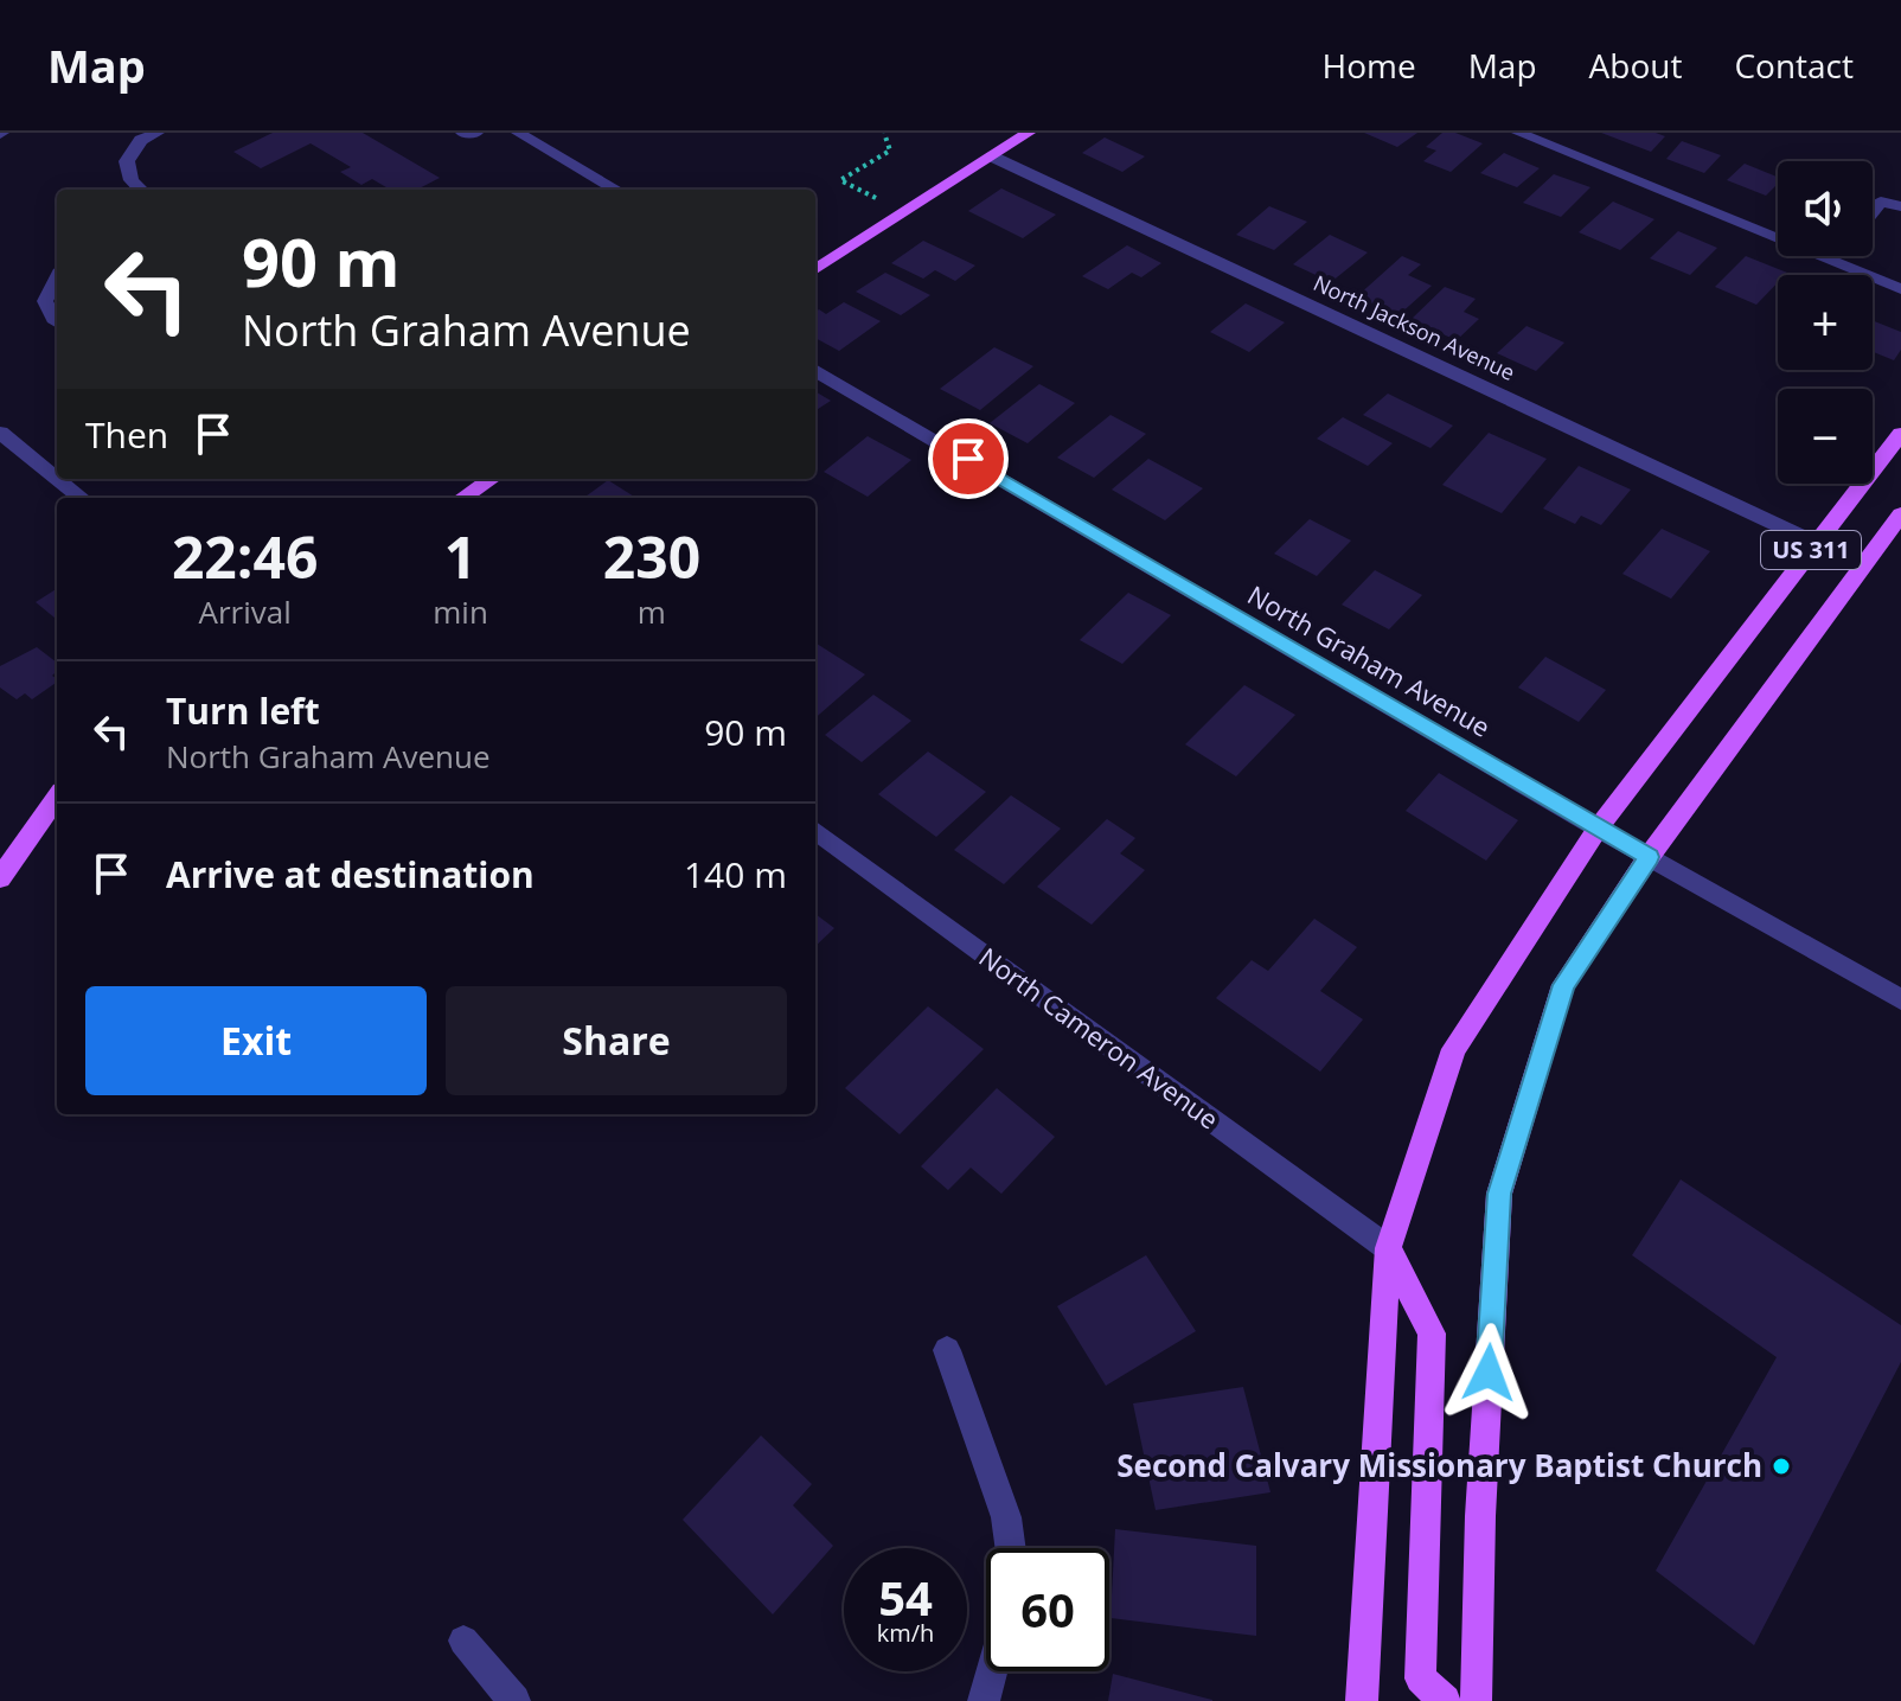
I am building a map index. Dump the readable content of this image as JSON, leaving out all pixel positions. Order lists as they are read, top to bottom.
{
  "streets": {
    "main road": ["US 311"],
    "street": ["North Jackson Avenue", "North Graham Avenue", "North Cameron Avenue"]
  },
  "crossings": [
    ["North Jackson Avenue", "US 311"],
    ["US 311", "North Graham Avenue"],
    ["US 311", "North Cameron Avenue"]
  ],
  "places": ["Second Calvary Missionary Baptist Church"],
  "page": {
    "header": "Map",
    "nav": [
      "Home",
      "Map",
      "About",
      "Contact"
    ],
    "map_buttons": ["+", "−"],
    "turn": ["90 m", "North Graham Avenue"],
    "then": "Then",
    "eta": [
      "22:46",
      "Arrival",
      "1",
      "min",
      "230",
      "m"
    ],
    "list": [
      {
        "name": "Turn left",
        "note": "North Graham Avenue",
        "value": "90 m"
      },
      {
        "name": "Arrive at destination",
        "value": "140 m"
      }
    ],
    "buttons": ["Exit", "Share"],
    "speed": "54 km/h",
    "limit": "60"
  }
}
